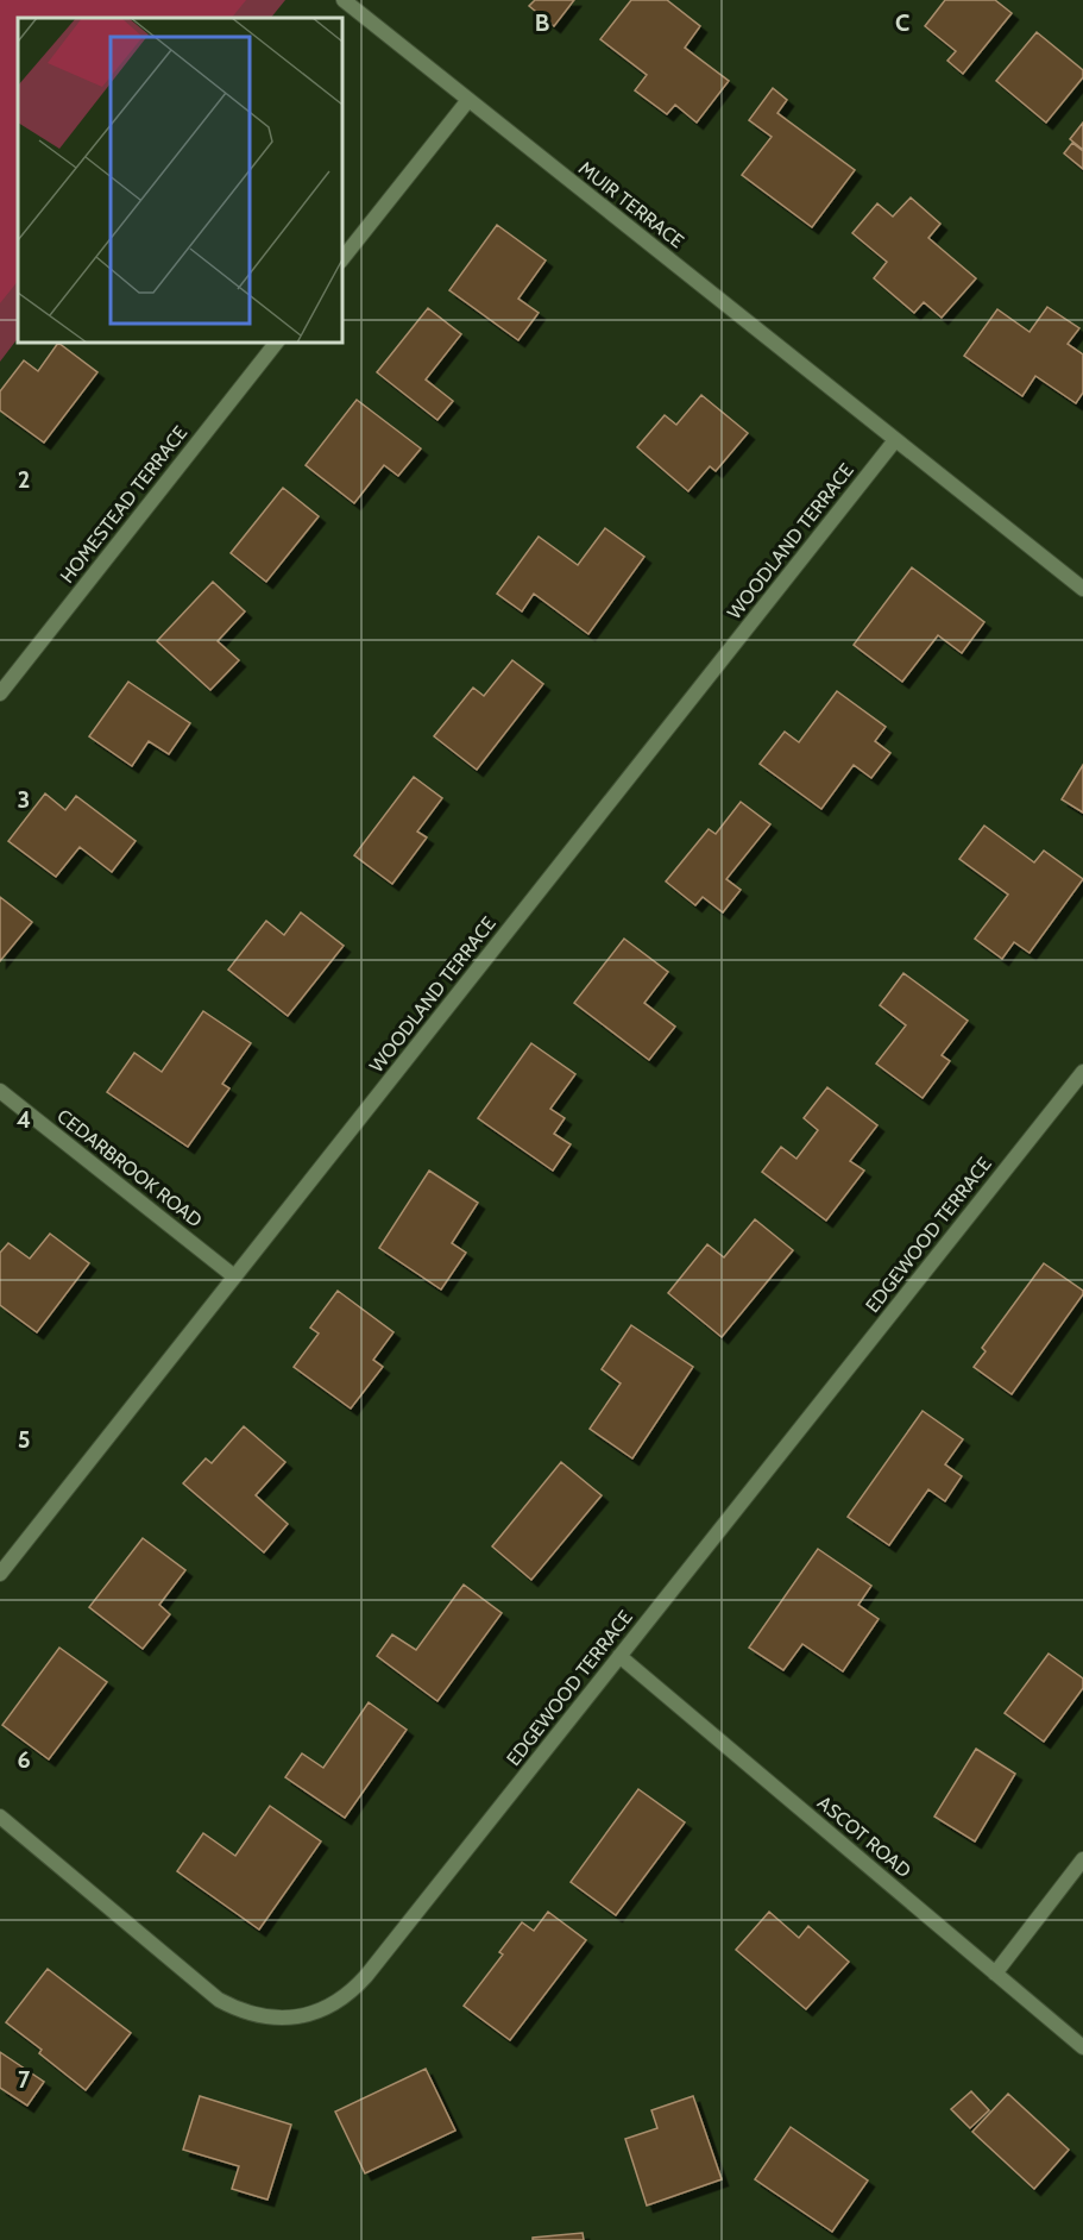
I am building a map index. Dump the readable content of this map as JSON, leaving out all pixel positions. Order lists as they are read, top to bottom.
{
  "streets": {
    "street": [
      "MUIR TERRACE",
      "HOMESTEAD TERRACE",
      "WOODLAND TERRACE",
      "CEDARBROOK ROAD",
      "EDGEWOOD TERRACE",
      "ASCOT ROAD"
    ]
  },
  "crossings": [
    ["MUIR TERRACE", "WOODLAND TERRACE"],
    ["WOODLAND TERRACE", "CEDARBROOK ROAD"],
    ["EDGEWOOD TERRACE", "ASCOT ROAD"]
  ],
  "grid": {
    "columns": ["B", "C"],
    "rows": [
      "2",
      "3",
      "4",
      "5",
      "6",
      "7"
    ]
  }
}
